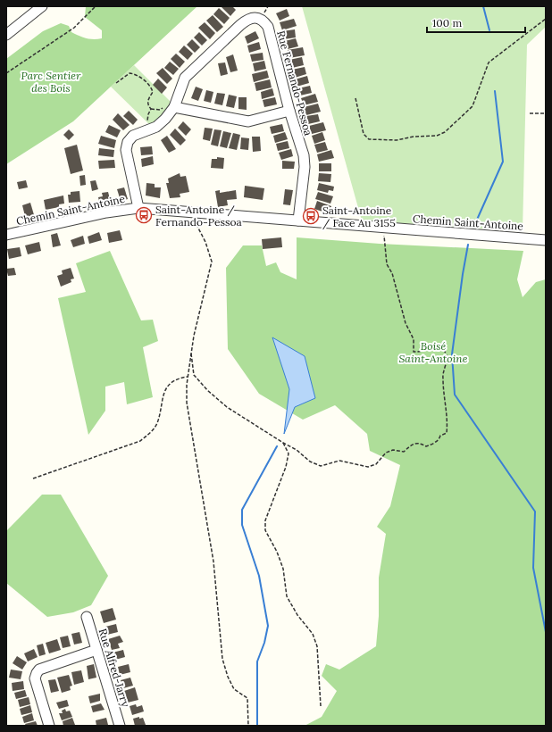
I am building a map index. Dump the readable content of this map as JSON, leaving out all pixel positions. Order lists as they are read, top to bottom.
{
  "streets": {
    "street": ["Rue Fernando-Pessoa", "Chemin Saint-Antoine", "Rue Alfred-Jarry"]
  },
  "crossings": [
    ["Rue Fernando-Pessoa", "Chemin Saint-Antoine"]
  ],
  "parks": ["Parc Sentier des Bois", "Boisé Saint-Antoine"],
  "places": {
    "bus stop": ["Saint-Antoine / Fernando-Pessoa", "Saint-Antoine / Face Au 3155"]
  },
  "scale_bar": "100 m"
}
